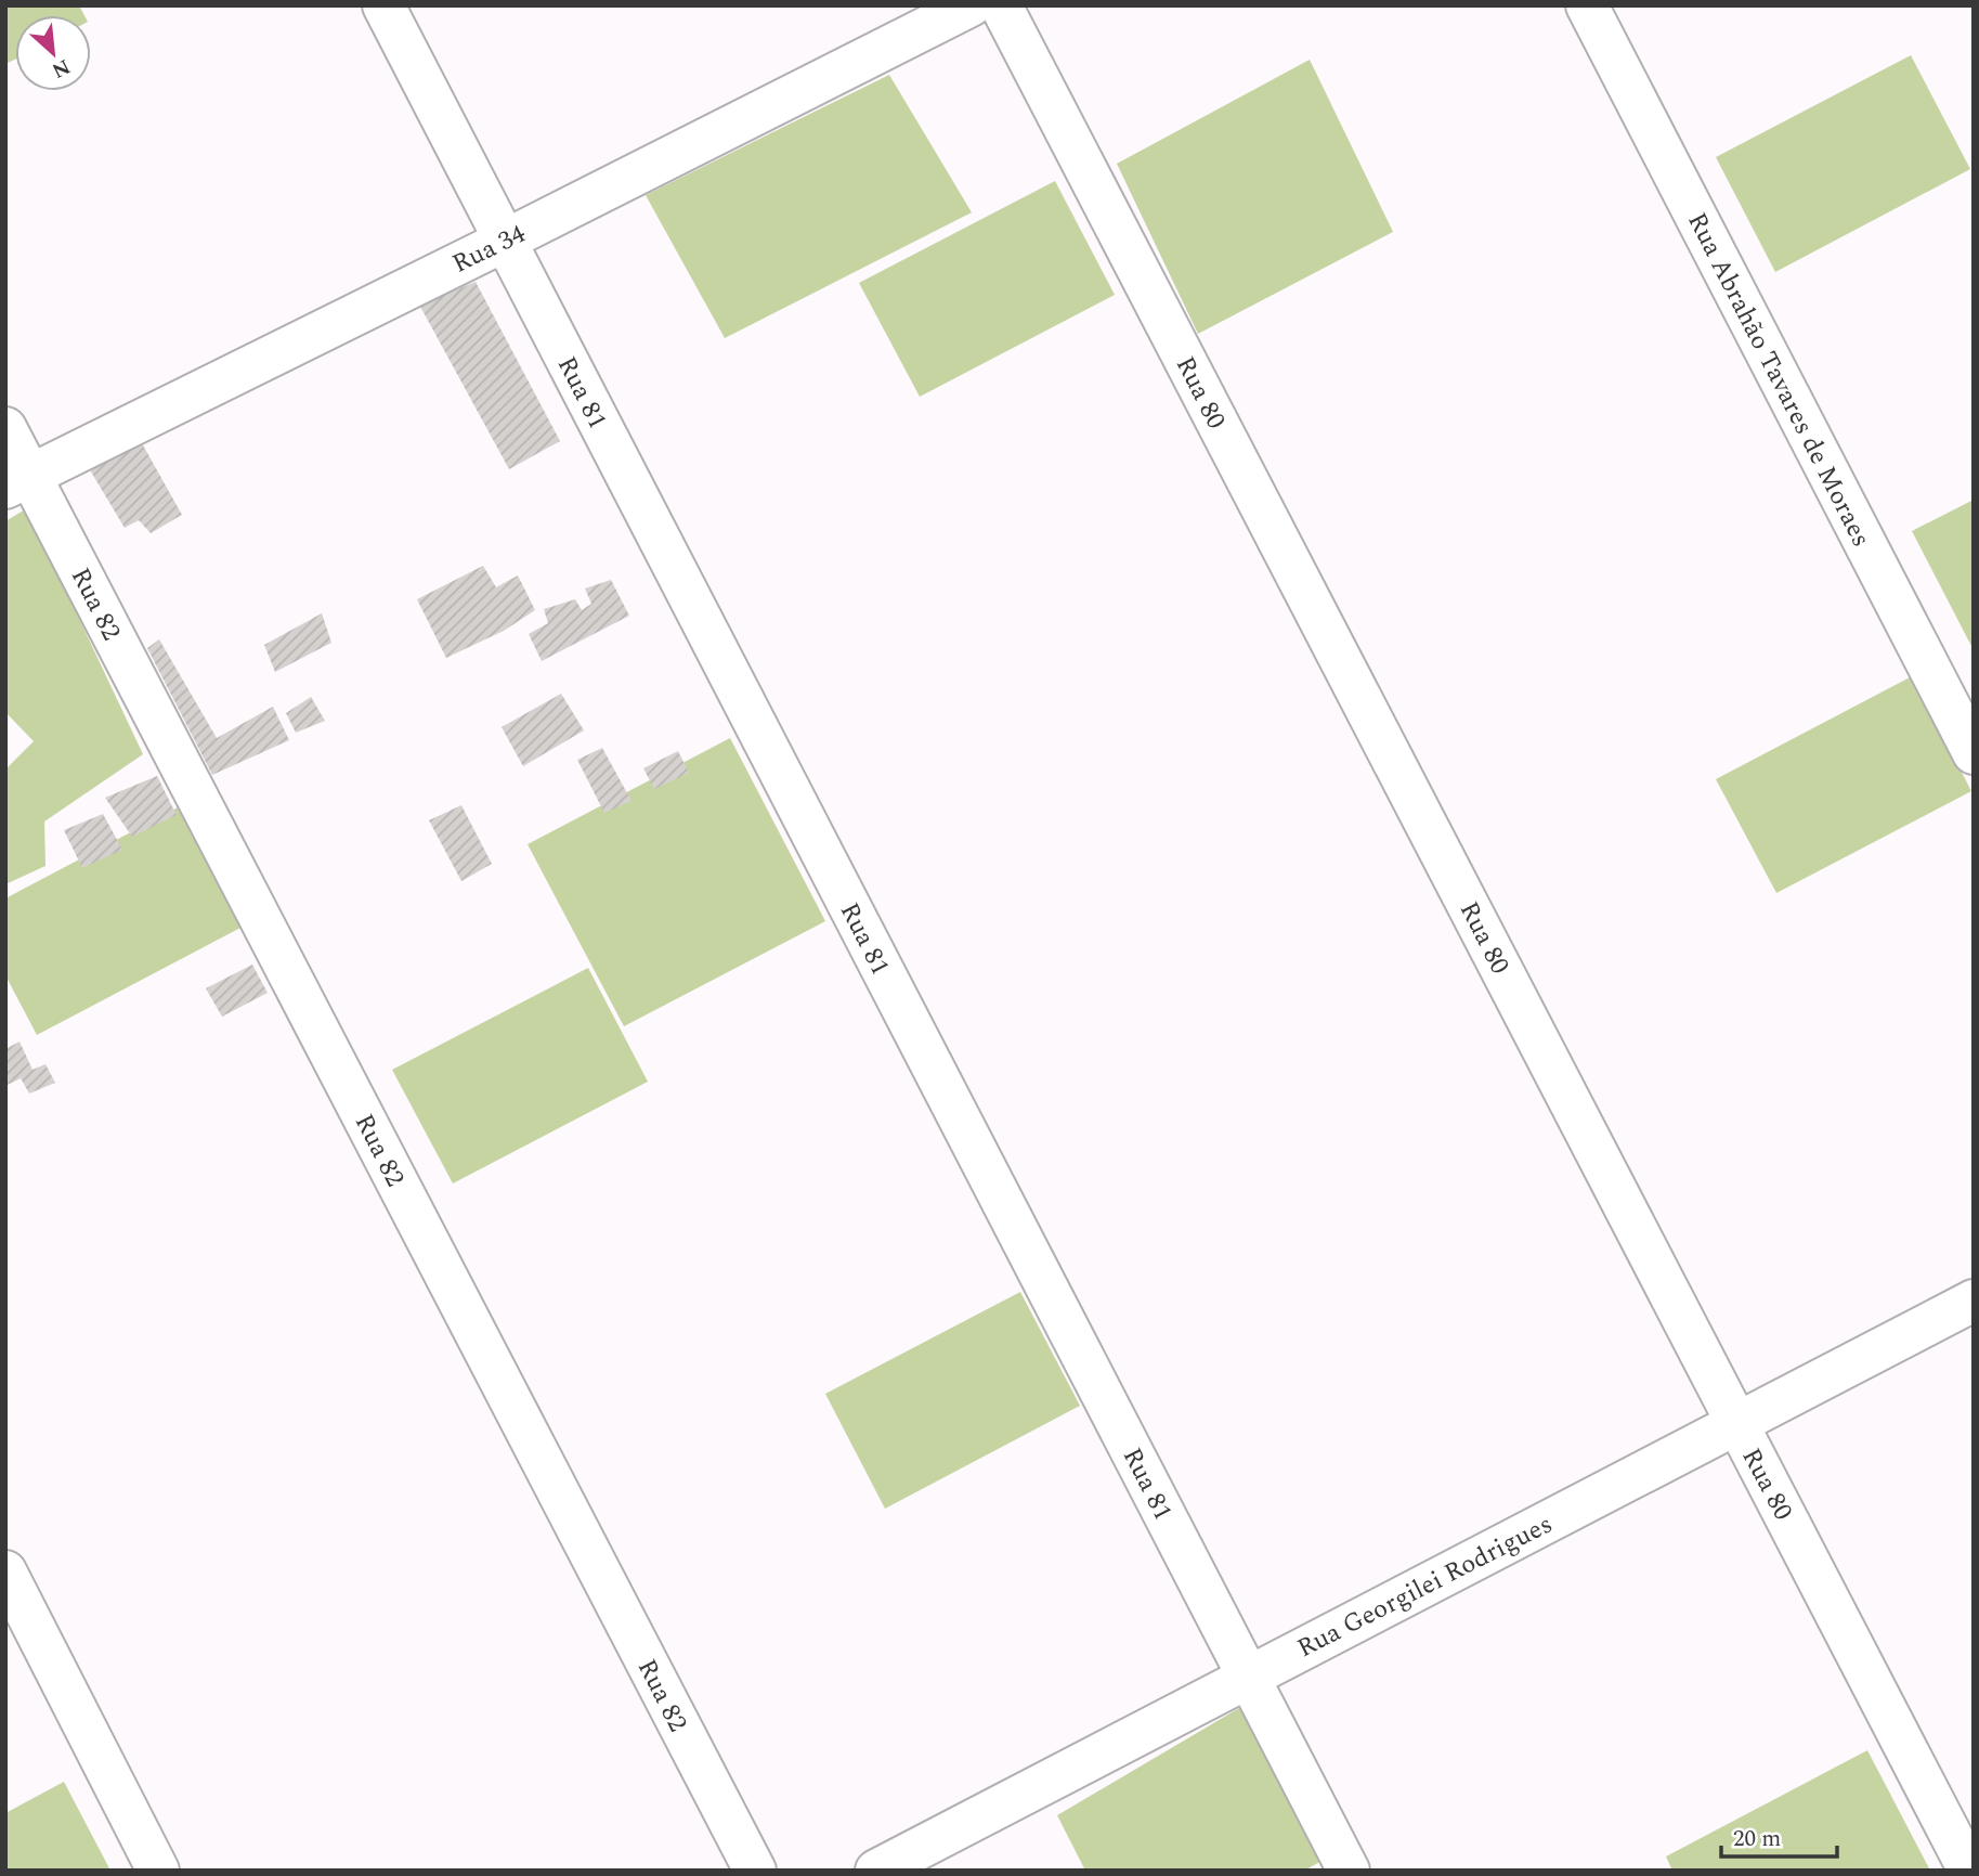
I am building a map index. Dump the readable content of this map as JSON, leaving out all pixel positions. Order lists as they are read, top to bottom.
{
  "streets": {
    "street": [
      "Rua 34",
      "Rua Abrahão Tavares de Moraes",
      "Rua 81",
      "Rua 80",
      "Rua 82",
      "Rua Georgilei Rodrigues"
    ]
  },
  "crossings": [
    ["Rua 34", "Rua 81"],
    ["Rua 34", "Rua 82"],
    ["Rua 81", "Rua Georgilei Rodrigues"],
    ["Rua 80", "Rua Georgilei Rodrigues"]
  ],
  "scale_bar": "20 m",
  "north": "bottom right"
}
